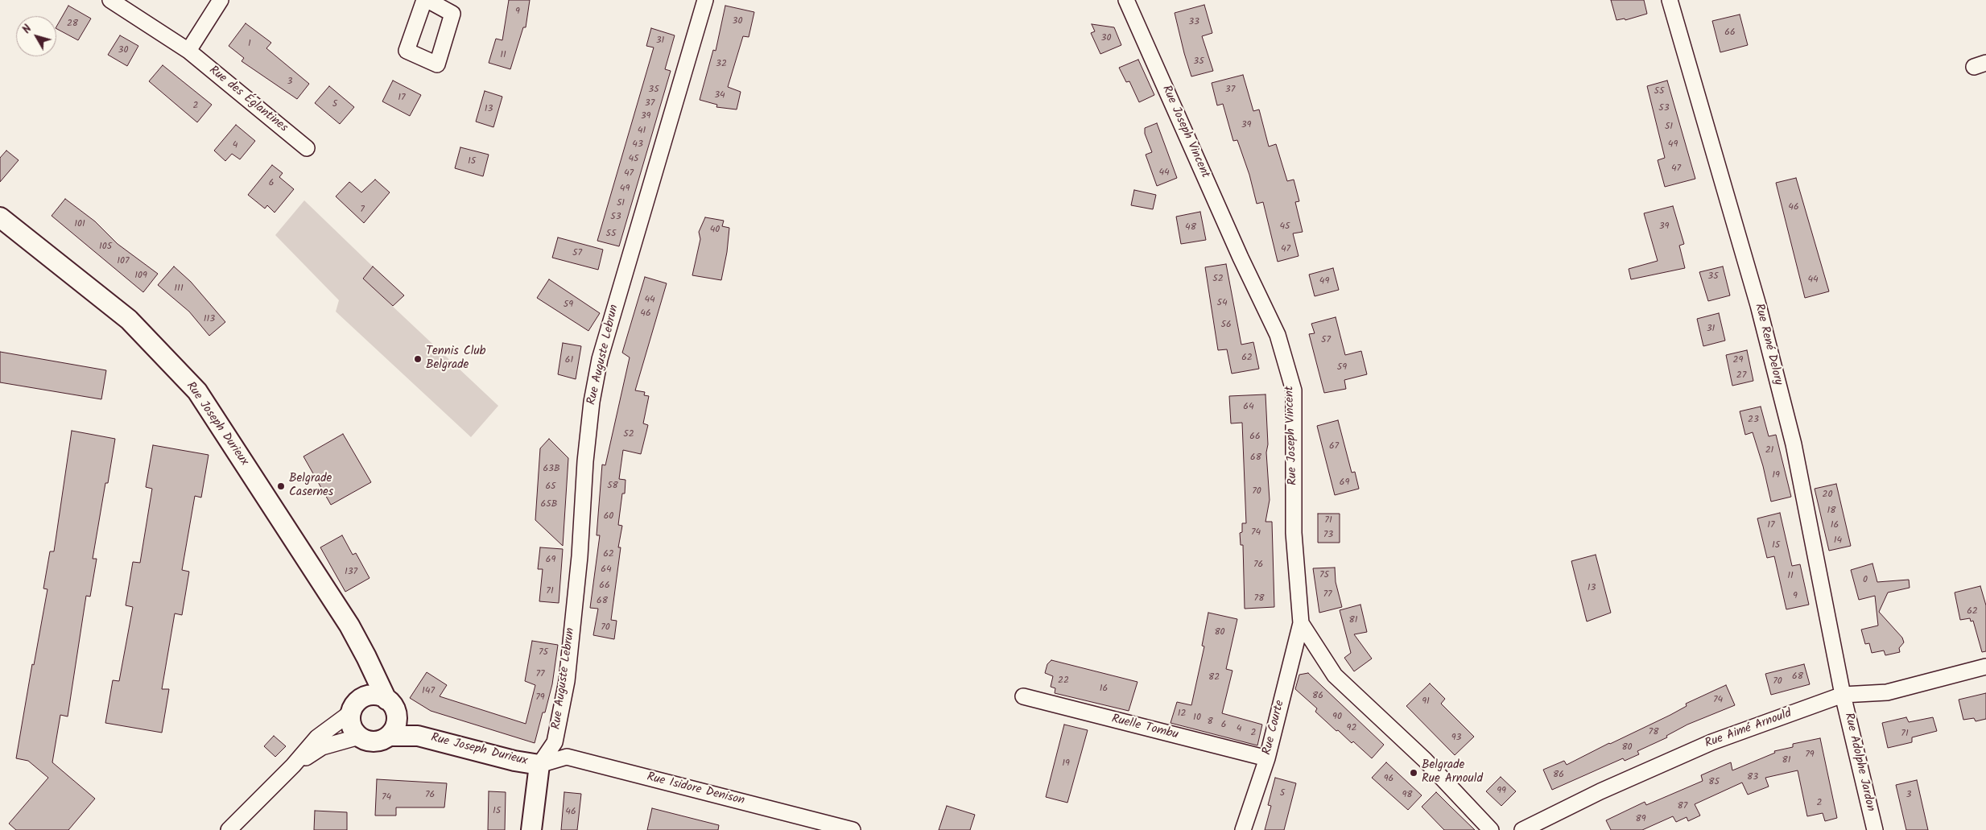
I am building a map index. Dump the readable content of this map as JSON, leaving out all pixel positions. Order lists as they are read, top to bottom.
{
  "streets": {
    "street": [
      "Rue des Églantines",
      "Rue Joseph Vincent",
      "Rue René Delory",
      "Rue Auguste Lebrun",
      "Rue Joseph Durieux",
      "Ruelle Tombu",
      "Rue Courte",
      "Rue Aimé Arnould",
      "Rue Adolphe Jardon",
      "Rue Isidore Denison"
    ]
  },
  "crossings": [
    ["Rue Joseph Vincent", "Rue Courte"],
    ["Rue René Delory", "Rue Aimé Arnould"],
    ["Rue René Delory", "Rue Adolphe Jardon"],
    ["Rue Auguste Lebrun", "Rue Joseph Durieux"],
    ["Rue Auguste Lebrun", "Rue Isidore Denison"],
    ["Rue Joseph Durieux", "Rue Isidore Denison"],
    ["Ruelle Tombu", "Rue Courte"],
    ["Rue Aimé Arnould", "Rue Adolphe Jardon"]
  ],
  "places": ["Tennis Club Belgrade", "Belgrade Casernes", "Belgrade Rue Arnould"],
  "house_numbers": [
    "9",
    "30",
    "33",
    "28",
    "66",
    "30",
    "31",
    "1",
    "30",
    "11",
    "35",
    "32",
    "3",
    "35",
    "37",
    "55",
    "34",
    "17",
    "37",
    "5",
    "2",
    "53",
    "13",
    "39",
    "39",
    "51",
    "41",
    "43",
    "49",
    "4",
    "45",
    "15",
    "47",
    "44",
    "47",
    "6",
    "49",
    "51",
    "46",
    "7",
    "53",
    "101",
    "45",
    "39",
    "48",
    "40",
    "55",
    "105",
    "47",
    "57",
    "107",
    "109",
    "35",
    "52",
    "44",
    "49",
    "111",
    "44",
    "54",
    "59",
    "46",
    "113",
    "56",
    "31",
    "57",
    "62",
    "61",
    "29",
    "59",
    "27",
    "64",
    "23",
    "52",
    "66",
    "67",
    "21",
    "68",
    "63B",
    "19",
    "69",
    "58",
    "65",
    "70",
    "20",
    "65B",
    "18",
    "60",
    "71",
    "17",
    "16",
    "74",
    "73",
    "14",
    "15",
    "62",
    "69",
    "76",
    "64",
    "137",
    "75",
    "11",
    "0",
    "66",
    "13",
    "71",
    "77",
    "9",
    "78",
    "68",
    "62",
    "81",
    "70",
    "80",
    "75",
    "77",
    "68",
    "82",
    "22",
    "70",
    "16",
    "147",
    "86",
    "79",
    "74",
    "91",
    "12",
    "90",
    "10",
    "8",
    "6",
    "92",
    "4",
    "78",
    "2",
    "71",
    "93",
    "80",
    "79",
    "81",
    "19",
    "86",
    "83",
    "96",
    "85",
    "99",
    "5",
    "76",
    "98",
    "3",
    "74",
    "2",
    "87",
    "15",
    "46",
    "89"
  ],
  "north": "top left"
}
